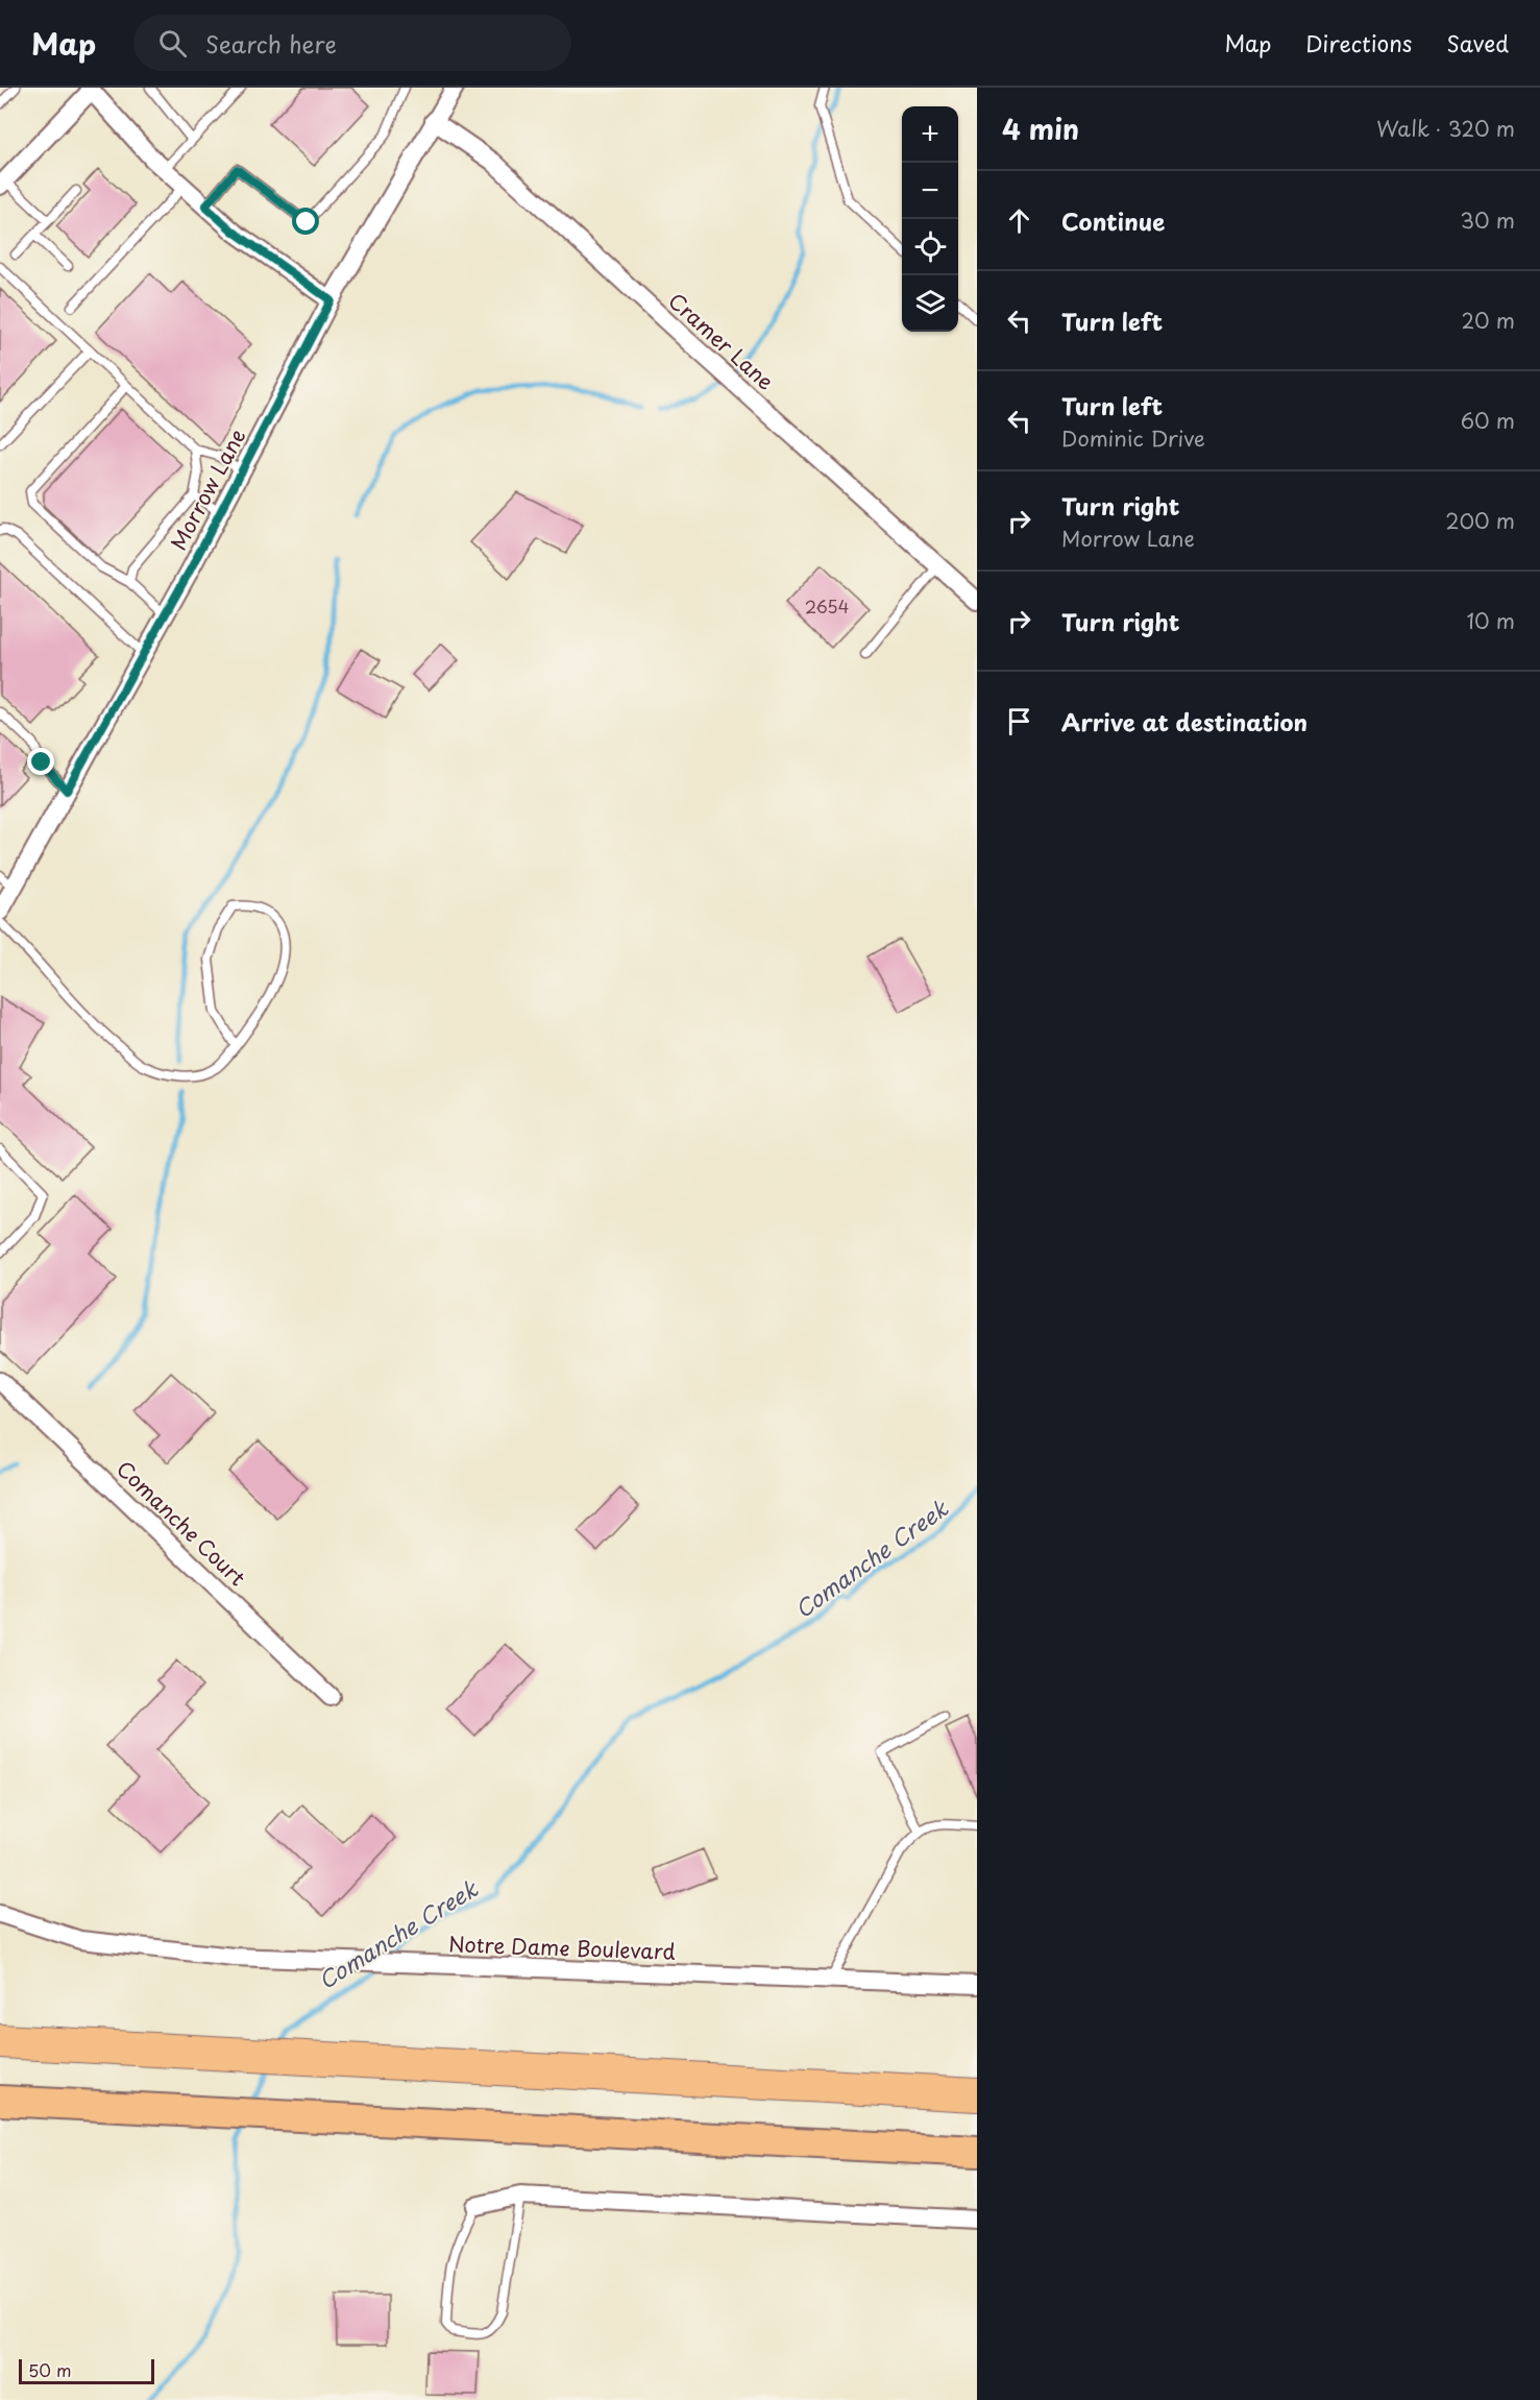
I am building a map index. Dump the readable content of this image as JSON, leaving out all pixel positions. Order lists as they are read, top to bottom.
{
  "streets": {
    "street": [
      "Cramer Lane",
      "Morrow Lane",
      "Comanche Court",
      "Notre Dame Boulevard"
    ]
  },
  "crossings": [
    ["Cramer Lane", "Morrow Lane"]
  ],
  "water": ["Comanche Creek"],
  "house_numbers": ["2654"],
  "scale_bar": "50 m",
  "page": {
    "header": "Map",
    "search": "Search here",
    "nav": ["Map", "Directions", "Saved"],
    "heading": ["4 min", "Walk · 320 m"],
    "map_buttons": ["+", "−"],
    "list": [
      ["Continue", "30 m"],
      ["Turn left", "20 m"],
      ["Turn left", "Dominic Drive", "60 m"],
      ["Turn right", "Morrow Lane", "200 m"],
      ["Turn right", "10 m"],
      "Arrive at destination"
    ],
    "scale": "50 m"
  }
}
